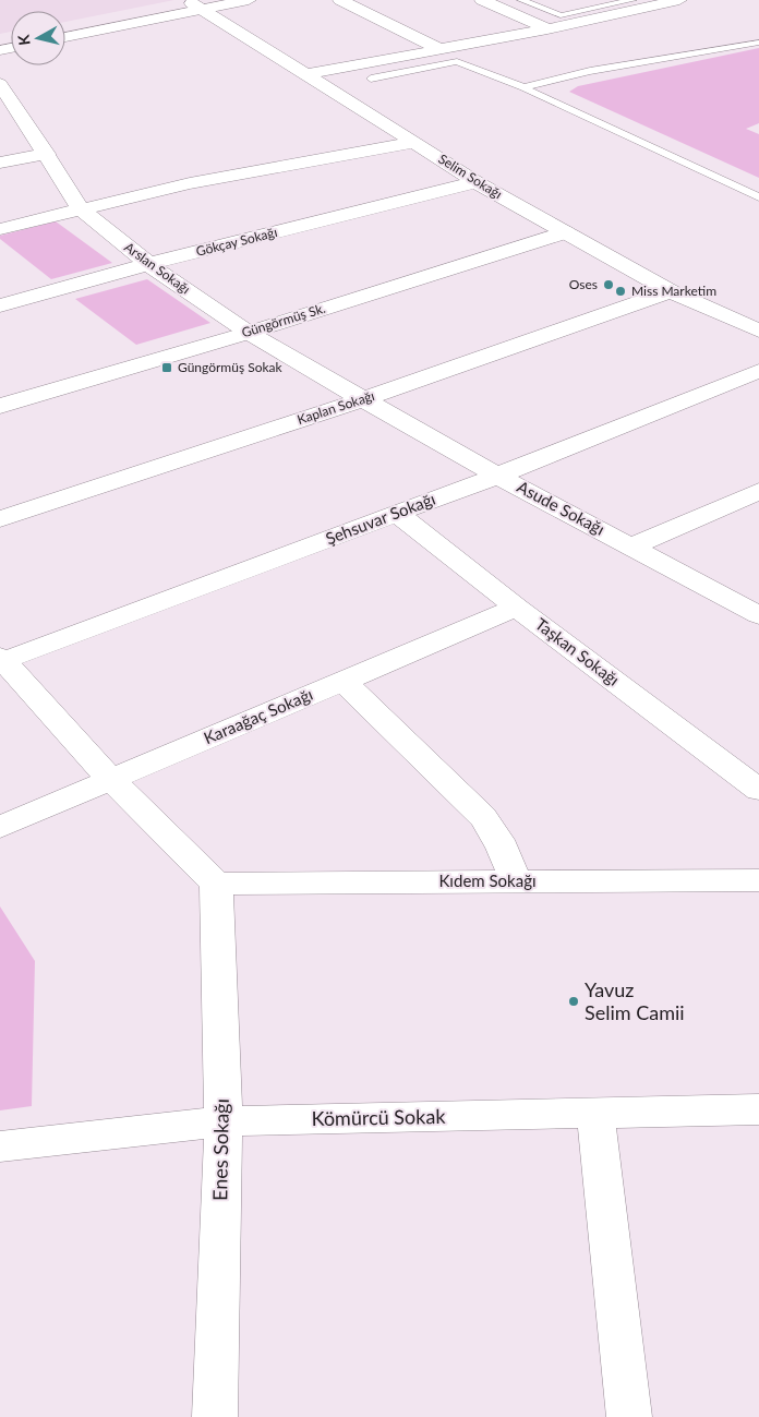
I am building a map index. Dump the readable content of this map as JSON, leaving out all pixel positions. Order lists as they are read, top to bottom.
{
  "streets": {
    "street": [
      "Selim Sokağı",
      "Gökçay Sokağı",
      "Arslan Sokağı",
      "Güngörmüş Sk.",
      "Kaplan Sokağı",
      "Asude Sokağı",
      "Şehsuvar Sokağı",
      "Taşkan Sokağı",
      "Karaağaç Sokağı",
      "Kıdem Sokağı",
      "Kömürcü Sokak",
      "Enes Sokağı"
    ]
  },
  "crossings": [
    ["Selim Sokağı", "Gökçay Sokağı"],
    ["Selim Sokağı", "Güngörmüş Sk."],
    ["Selim Sokağı", "Kaplan Sokağı"],
    ["Gökçay Sokağı", "Arslan Sokağı"],
    ["Arslan Sokağı", "Güngörmüş Sk."],
    ["Arslan Sokağı", "Kaplan Sokağı"],
    ["Arslan Sokağı", "Asude Sokağı"],
    ["Kaplan Sokağı", "Asude Sokağı"],
    ["Asude Sokağı", "Şehsuvar Sokağı"],
    ["Şehsuvar Sokağı", "Taşkan Sokağı"],
    ["Taşkan Sokağı", "Karaağaç Sokağı"],
    ["Kıdem Sokağı", "Enes Sokağı"],
    ["Kömürcü Sokak", "Enes Sokağı"]
  ],
  "places": {
    "other": ["Oses", "Miss Marketim", "Yavuz Selim Camii"],
    "transit": ["Güngörmüş Sokak"]
  },
  "north": "left"
}
